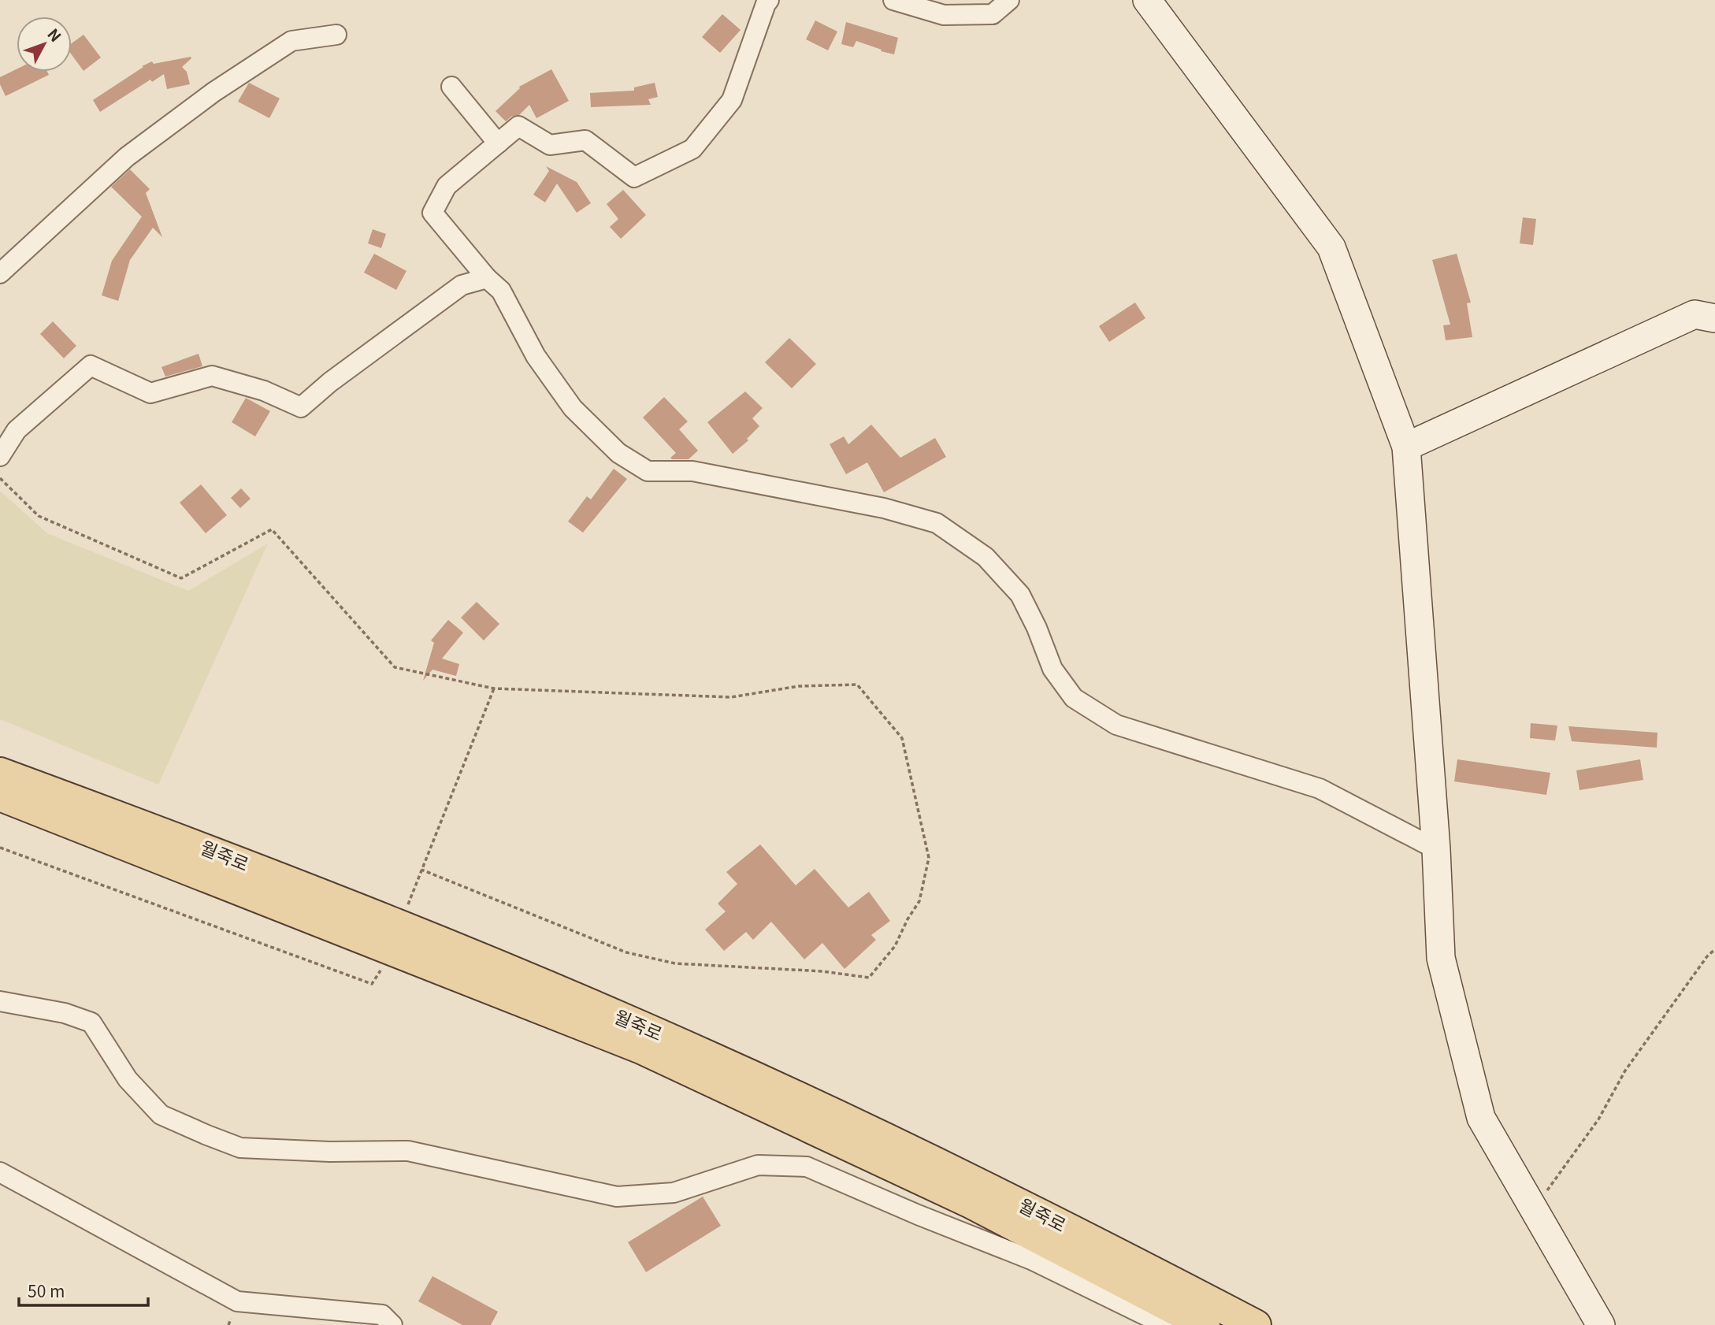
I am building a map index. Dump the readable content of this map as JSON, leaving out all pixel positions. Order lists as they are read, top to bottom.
{
  "streets": {
    "main road": ["월죽로"]
  },
  "scale_bar": "50 m",
  "north": "top right"
}
